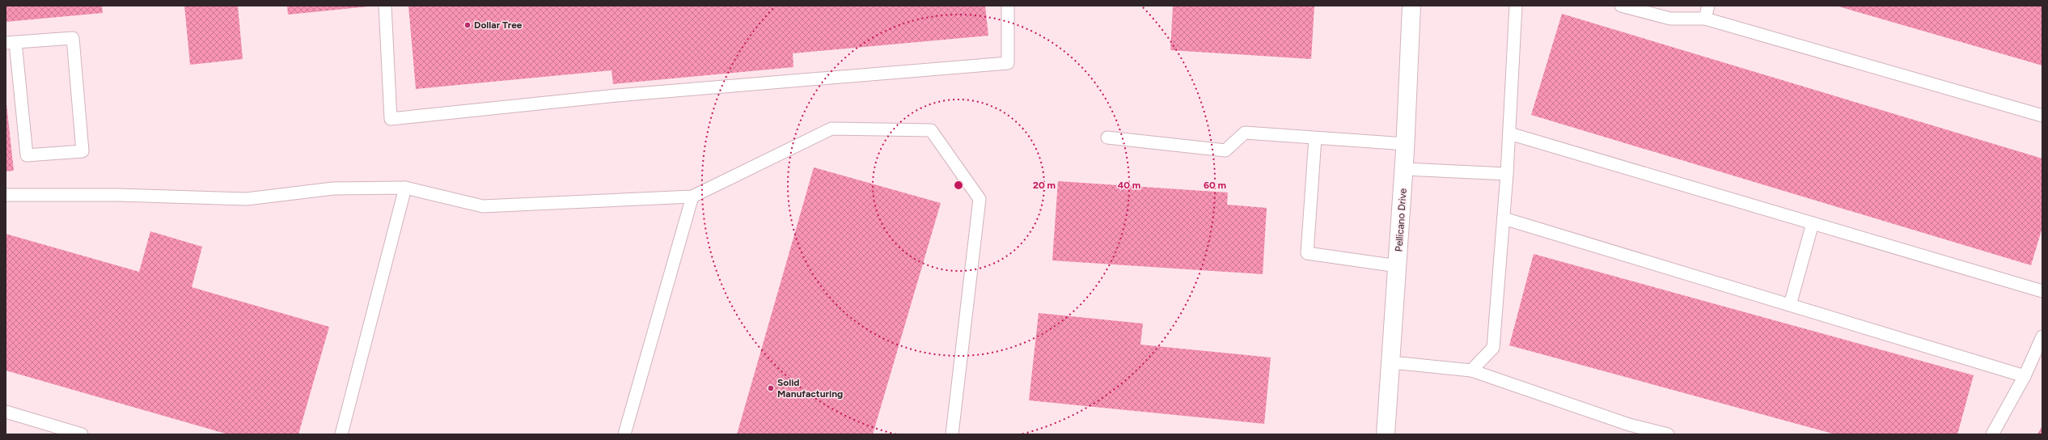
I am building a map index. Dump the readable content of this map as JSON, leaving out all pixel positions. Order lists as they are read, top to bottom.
{
  "streets": {
    "street": ["Pellicano Drive"]
  },
  "places": ["Dollar Tree", "Solid Manufacturing"],
  "rings": ["20 m", "40 m", "60 m"]
}
